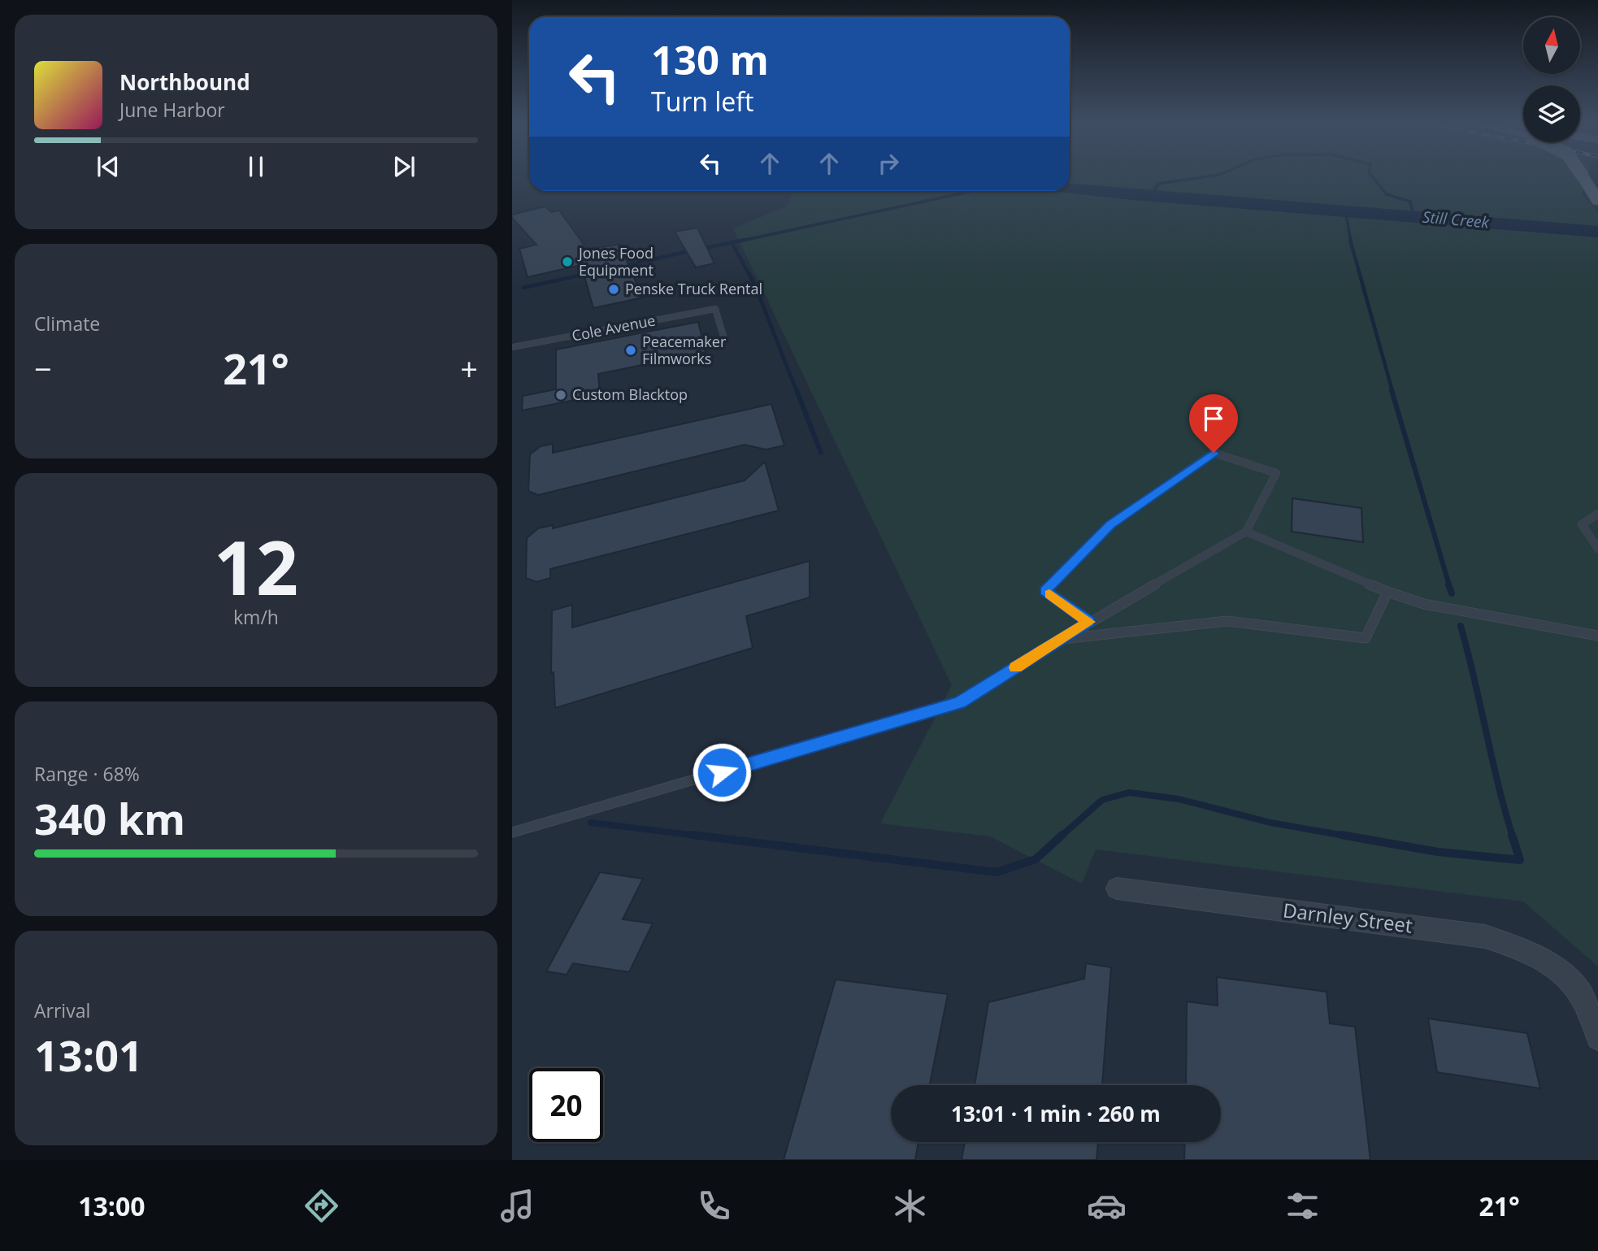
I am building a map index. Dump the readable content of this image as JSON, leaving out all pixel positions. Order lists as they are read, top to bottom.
{
  "streets": {
    "street": ["Darnley Street"],
    "lane": ["Cole Avenue"]
  },
  "water": ["Still Creek"],
  "places": [
    "Jones Food Equipment",
    "Penske Truck Rental",
    "Peacemaker Filmworks",
    "Custom Blacktop"
  ],
  "north": "top",
  "page": {
    "turn": ["130 m", "Turn left"],
    "song": ["Northbound", "June Harbor"],
    "tile": [
      "Climate",
      ["12", "km/h"],
      ["Range · 68%", "340 km"],
      ["Arrival", "13:01"]
    ],
    "heat": ["−", "21°", "+"],
    "limit": "20",
    "trip": "13:01 · 1 min · 260 m",
    "tabs": ["13:00", "21°"]
  }
}
